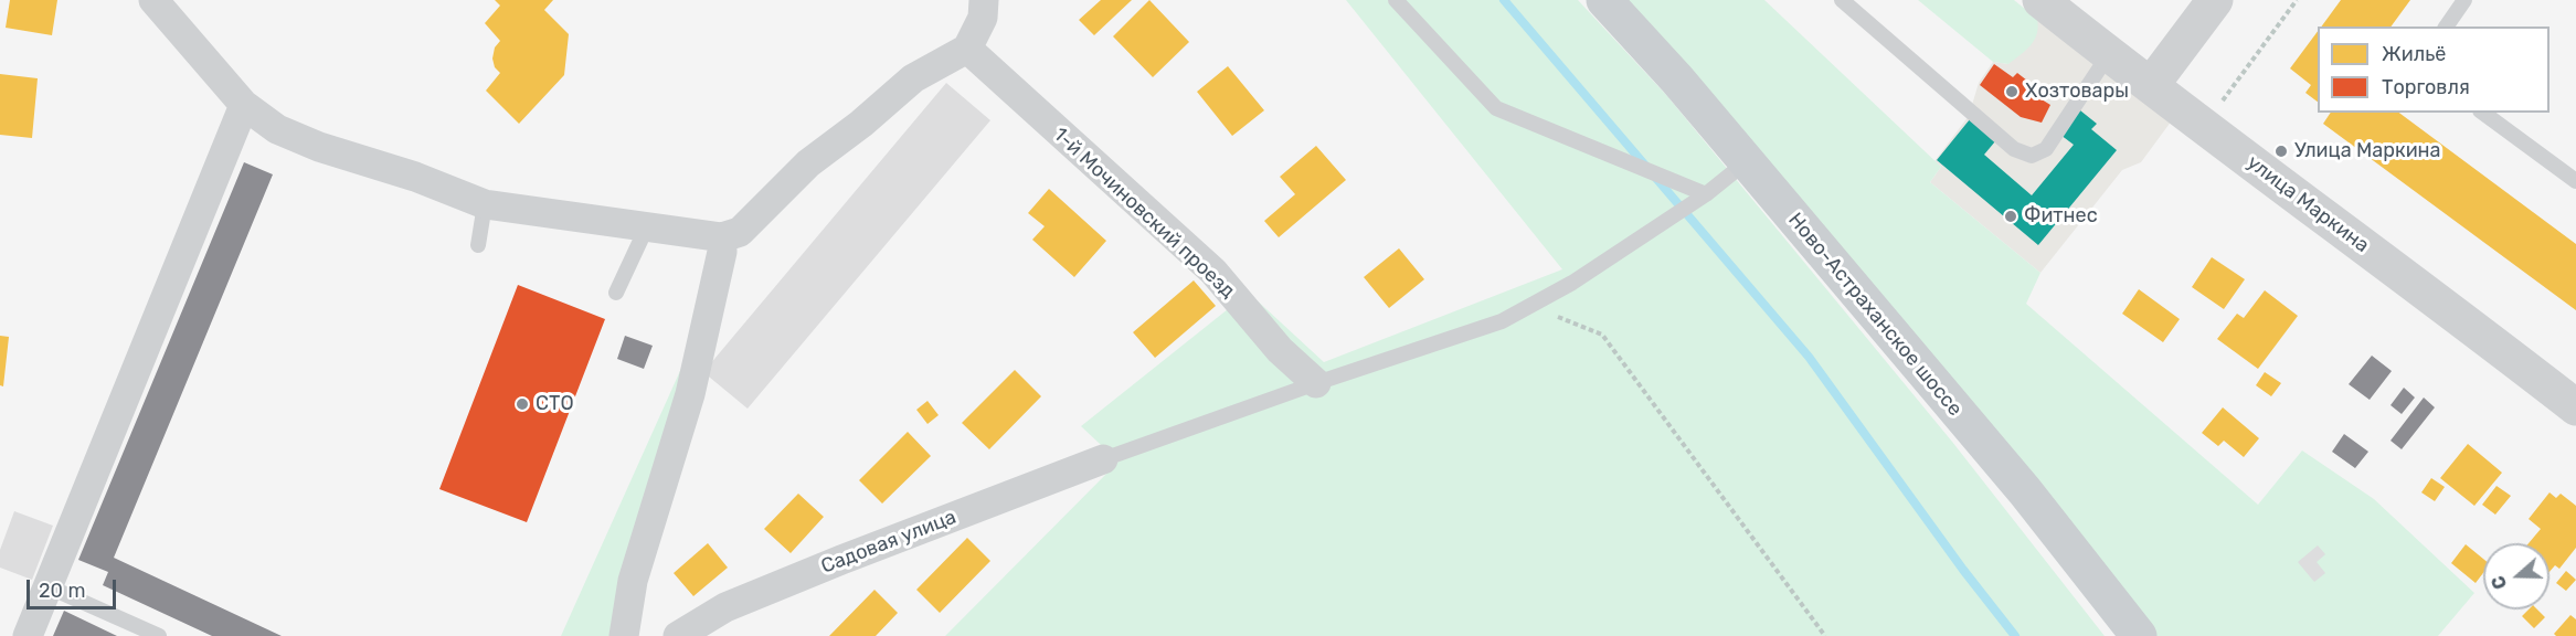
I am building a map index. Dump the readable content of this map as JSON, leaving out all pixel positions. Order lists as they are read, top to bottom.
{
  "streets": {
    "main road": ["Ново-Астраханское шоссе"],
    "street": ["улица Маркина", "1-й Мочиновский проезд", "Садовая улица"]
  },
  "places": [
    "Хозтовары",
    "Улица Маркина",
    "Фитнес",
    "СТО"
  ],
  "legend": ["Жильё", "Торговля"],
  "scale_bar": "20 m",
  "north": "left"
}
